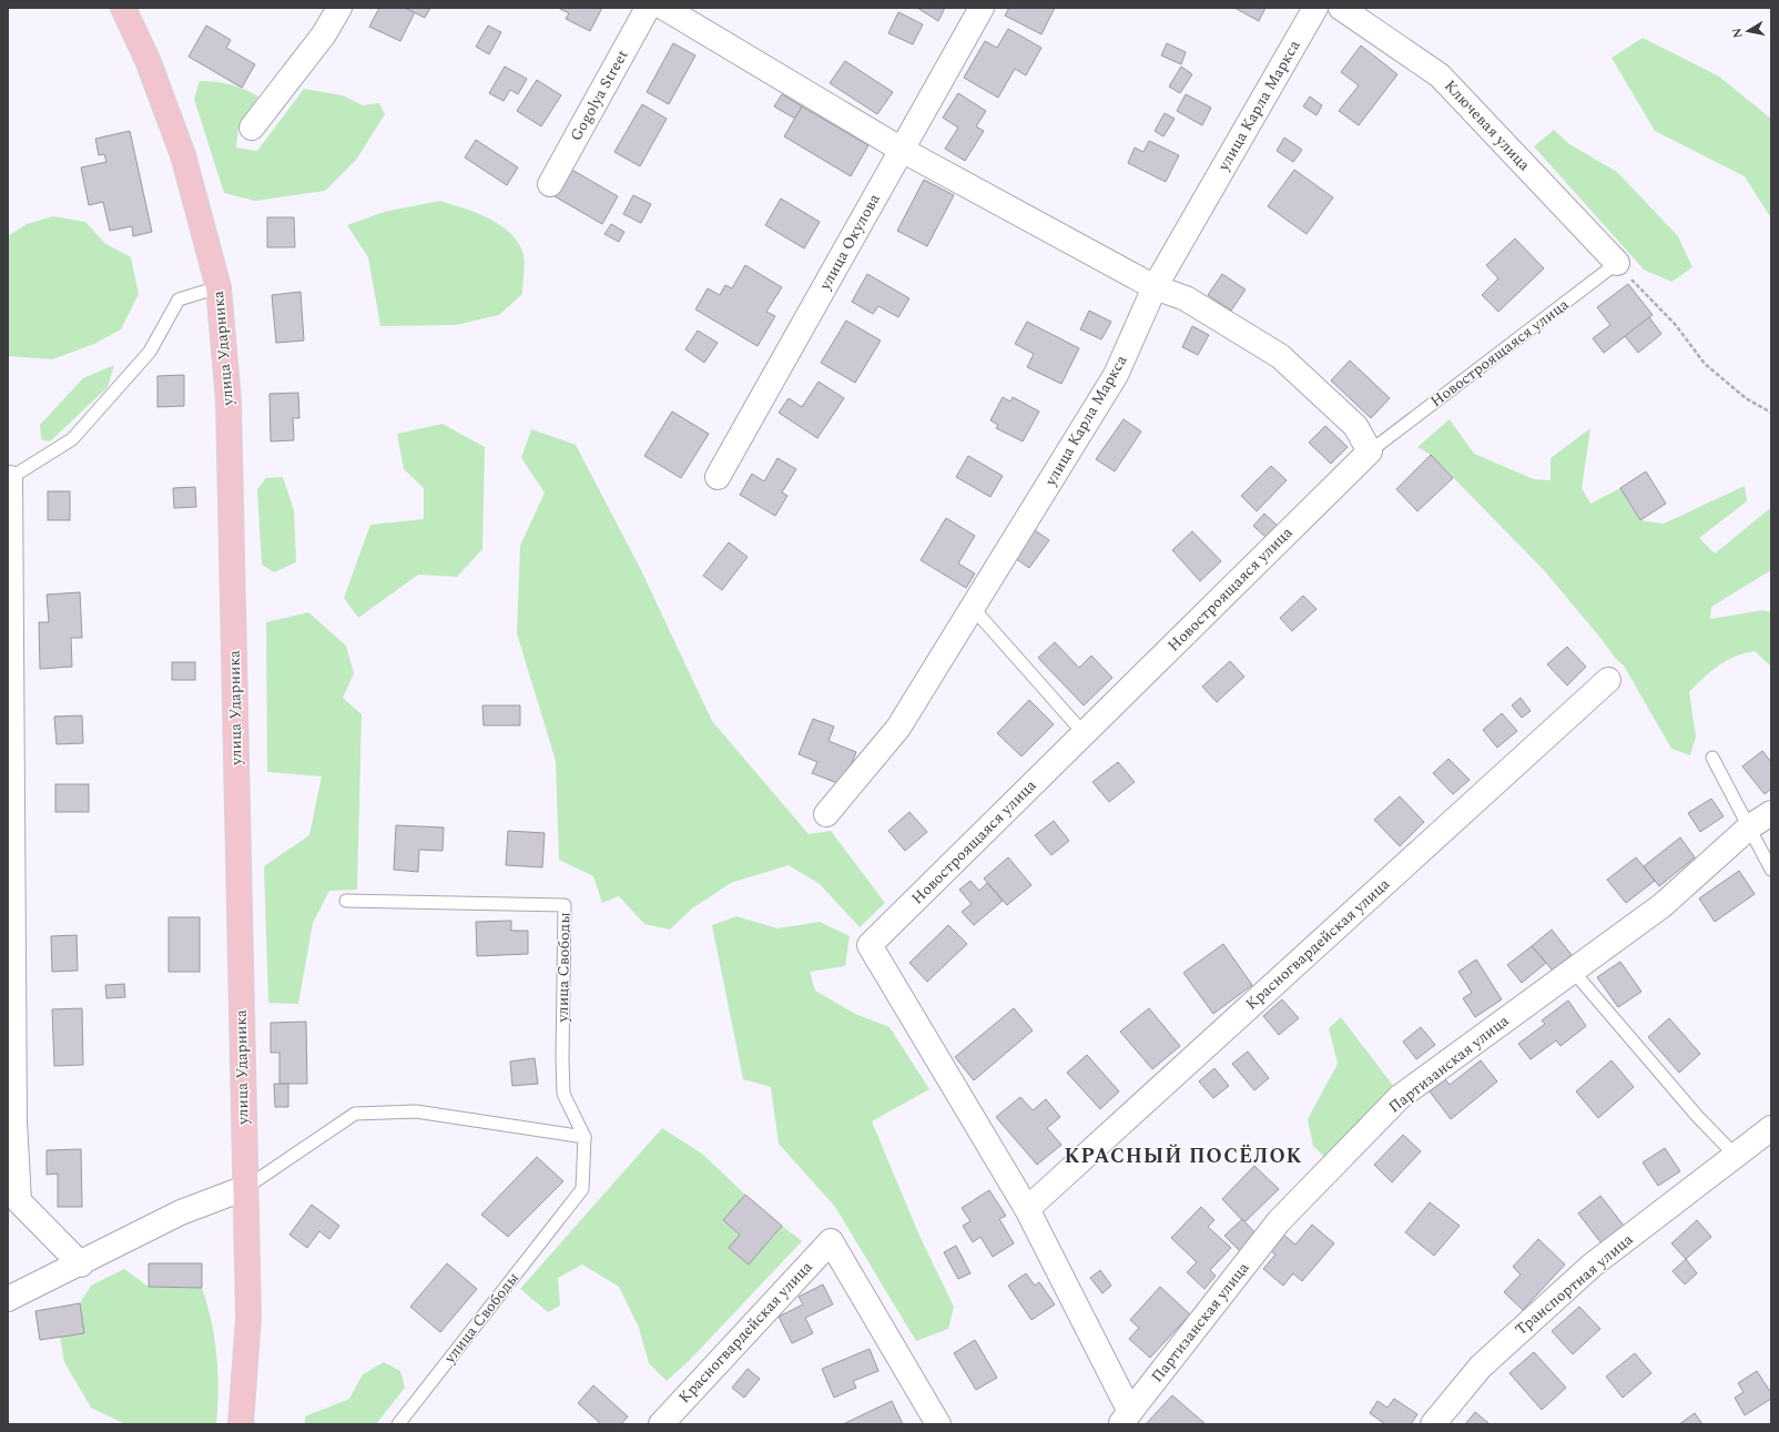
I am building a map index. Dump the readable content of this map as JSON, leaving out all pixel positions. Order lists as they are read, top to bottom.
{
  "streets": {
    "main road": ["улица Ударника"],
    "street": [
      "Gogolya Street",
      "улица Карла Маркса",
      "Ключевая улица",
      "улица Окулова",
      "Новостроящаяся улица",
      "Красногвардейская улица",
      "Партизанская улица",
      "Транспортная улица"
    ],
    "lane": ["улица Свободы"]
  },
  "crossings": [
    ["Ключевая улица", "Новостроящаяся улица"],
    ["Новостроящаяся улица", "Красногвардейская улица"]
  ],
  "districts": ["КРАСНЫЙ ПОСЁЛОК"],
  "north": "left"
}
